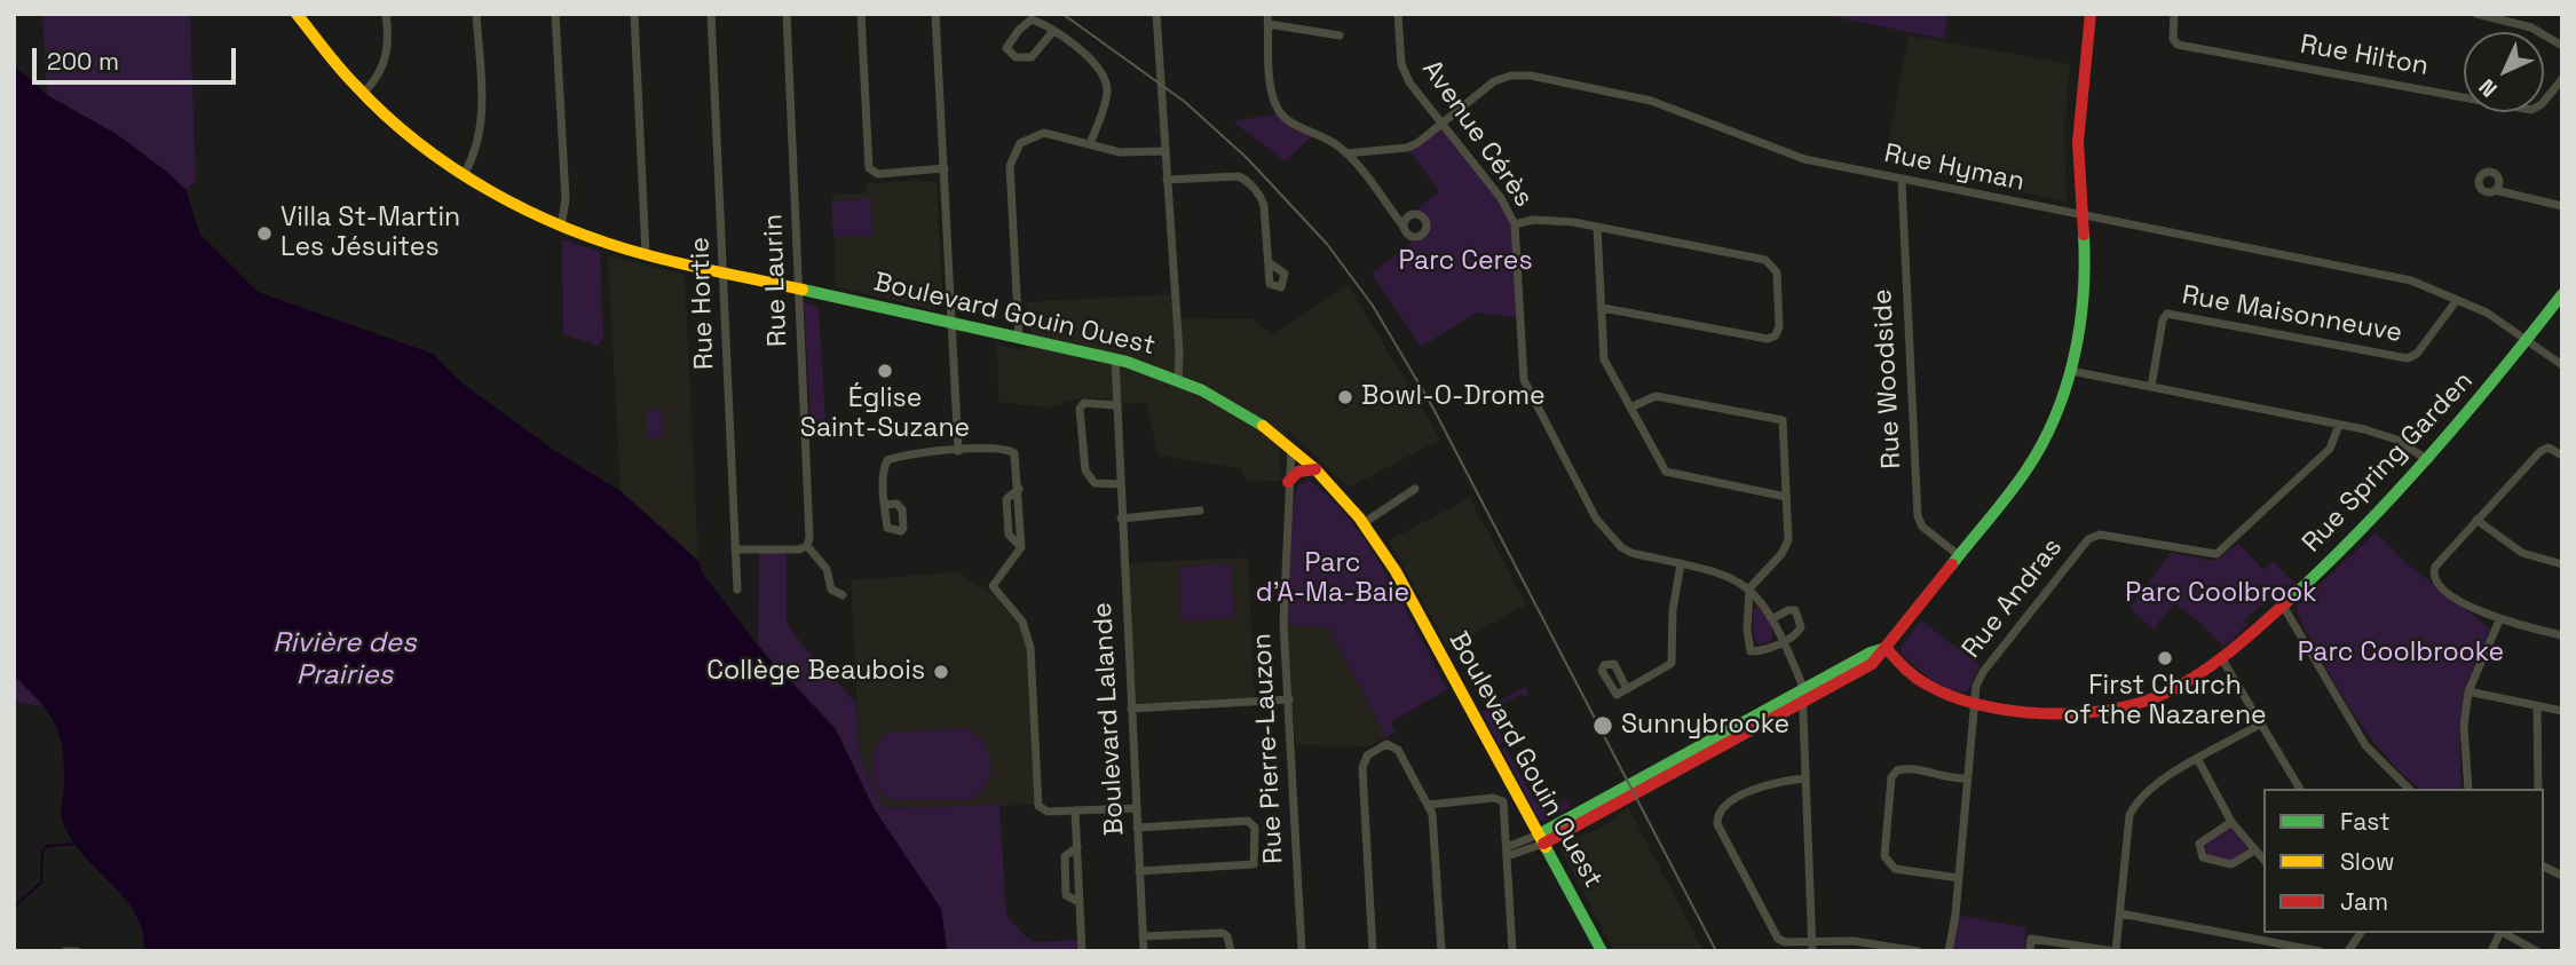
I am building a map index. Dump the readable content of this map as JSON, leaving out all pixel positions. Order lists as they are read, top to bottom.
{
  "streets": {
    "street": [
      "Rue Hilton",
      "Avenue Cérès",
      "Rue Hyman",
      "Rue Laurin",
      "Rue Hortie",
      "Boulevard Gouin Ouest",
      "Rue Maisonneuve",
      "Rue Woodside",
      "Rue Spring Garden",
      "Rue Andras",
      "Boulevard Lalande",
      "Rue Pierre-Lauzon"
    ]
  },
  "crossings": [
    ["Avenue Cérès", "Rue Hyman"],
    ["Rue Hyman", "Rue Maisonneuve"],
    ["Rue Hyman", "Rue Woodside"],
    ["Rue Hyman", "Rue Spring Garden"],
    ["Rue Laurin", "Boulevard Gouin Ouest"],
    ["Rue Hortie", "Boulevard Gouin Ouest"],
    ["Boulevard Gouin Ouest", "Boulevard Lalande"],
    ["Boulevard Gouin Ouest", "Rue Pierre-Lauzon"],
    ["Rue Spring Garden", "Rue Andras"]
  ],
  "water": ["Rivière des Prairies"],
  "parks": [
    "Parc Ceres",
    "Parc d'A-Ma-Baie",
    "Parc Coolbrook",
    "Parc Coolbrooke"
  ],
  "places": [
    "Villa St-Martin Les Jésuites",
    "Église Saint-Suzane",
    "Bowl-O-Drome",
    "First Church of the Nazarene",
    "Collège Beaubois",
    "Sunnybrooke"
  ],
  "legend": ["Fast", "Slow", "Jam"],
  "scale_bar": "200 m",
  "north": "bottom left"
}
